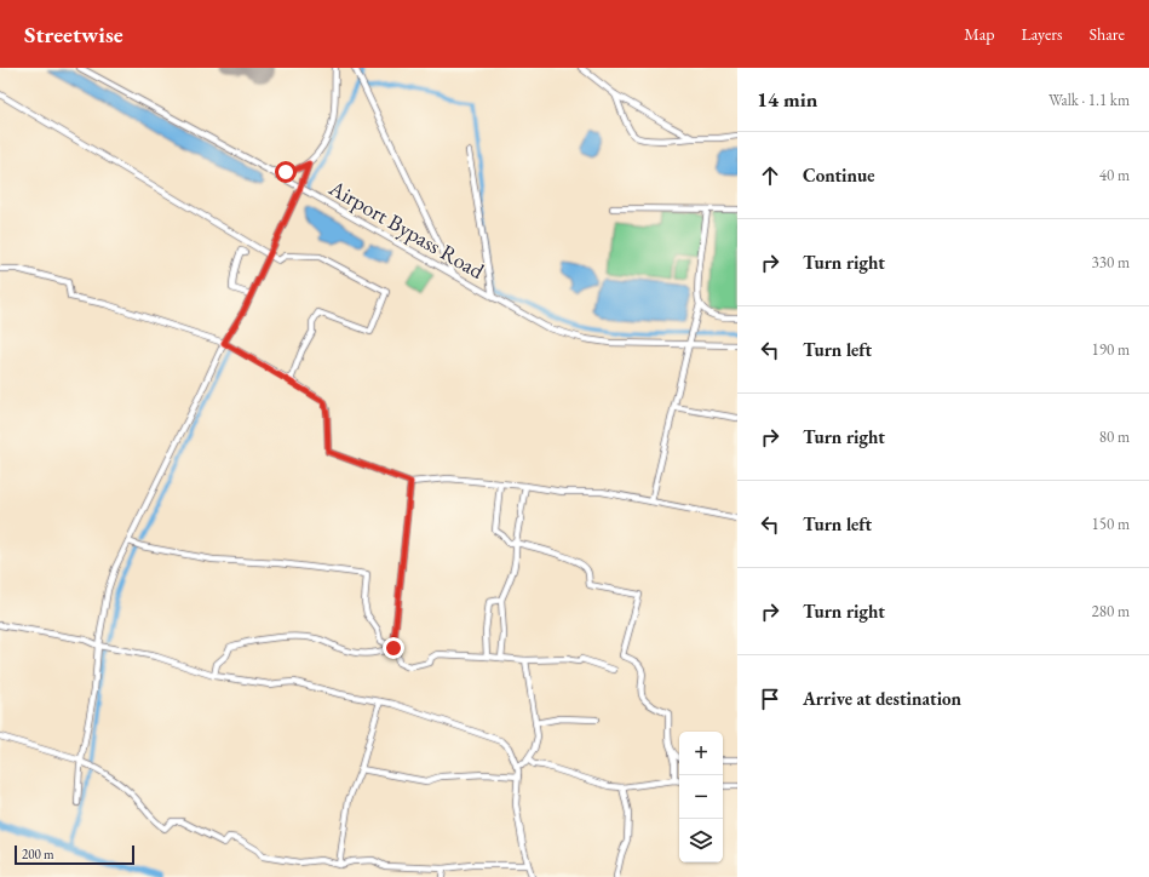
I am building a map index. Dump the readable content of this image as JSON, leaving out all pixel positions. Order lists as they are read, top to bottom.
{
  "streets": {
    "street": ["Airport Bypass Road"]
  },
  "scale_bar": "200 m",
  "page": {
    "header": "Streetwise",
    "nav": ["Map", "Layers", "Share"],
    "heading": ["14 min", "Walk · 1.1 km"],
    "list": [
      ["Continue", "40 m"],
      ["Turn right", "330 m"],
      ["Turn left", "190 m"],
      ["Turn right", "80 m"],
      ["Turn left", "150 m"],
      ["Turn right", "280 m"],
      "Arrive at destination"
    ],
    "map_buttons": ["+", "−"],
    "scale": "200 m"
  }
}
